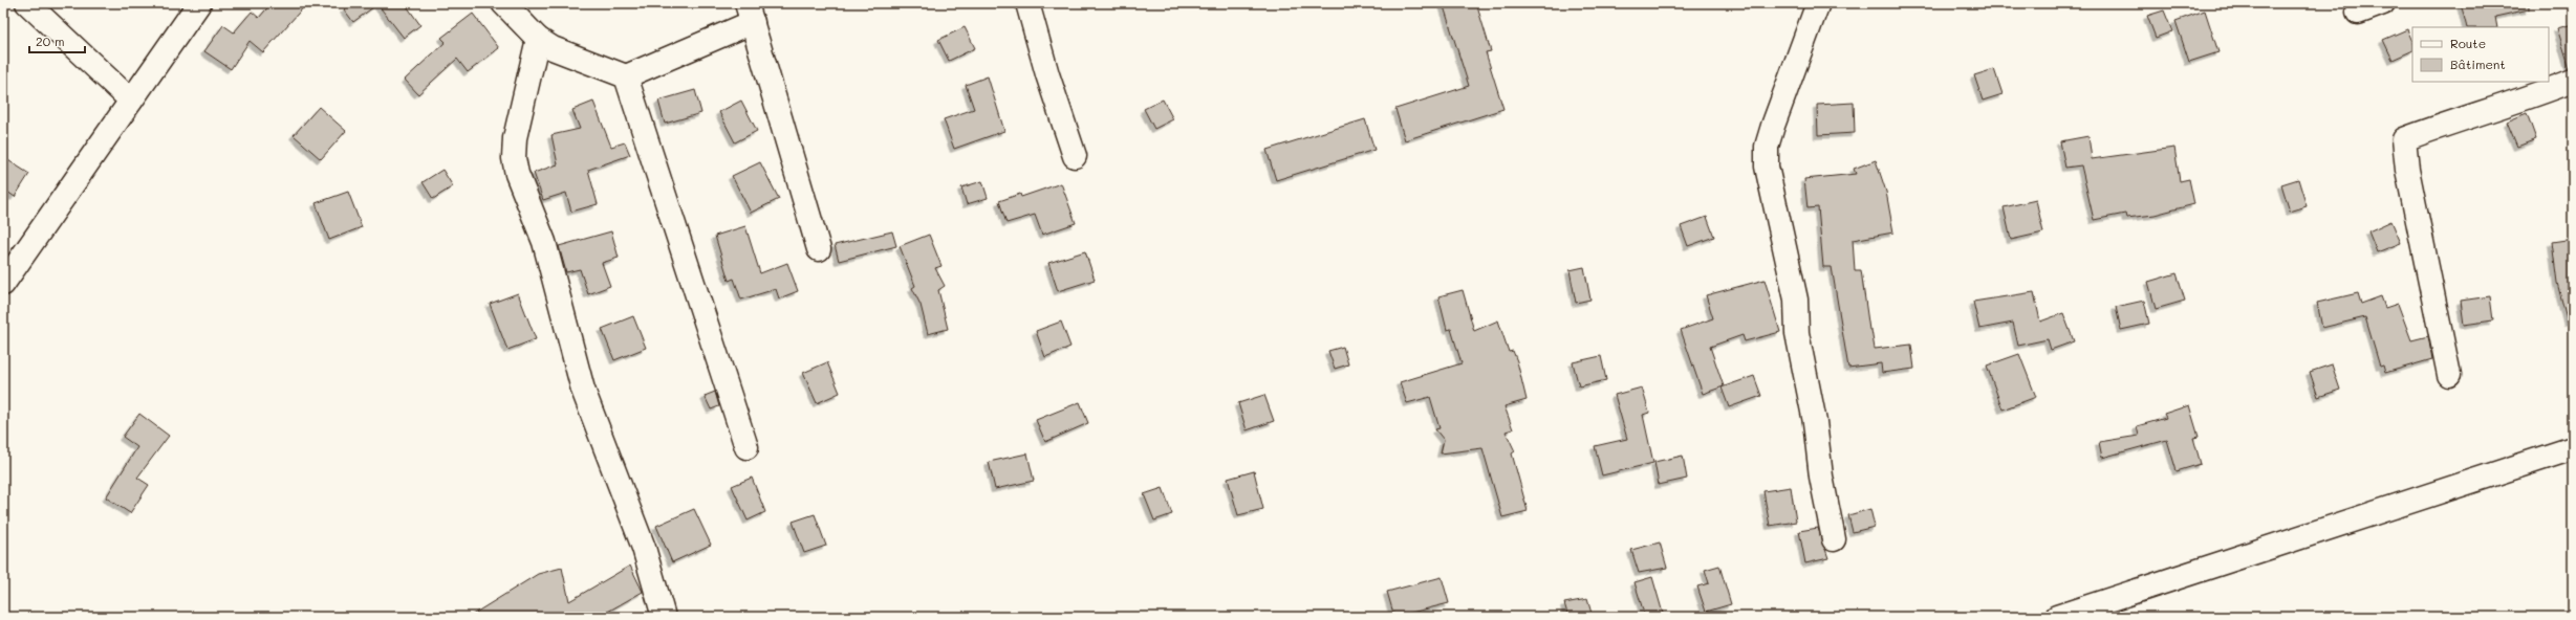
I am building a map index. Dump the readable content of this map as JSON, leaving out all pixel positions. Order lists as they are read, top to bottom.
{
  "legend": ["Route", "Bâtiment"],
  "scale_bar": "20 m"
}
